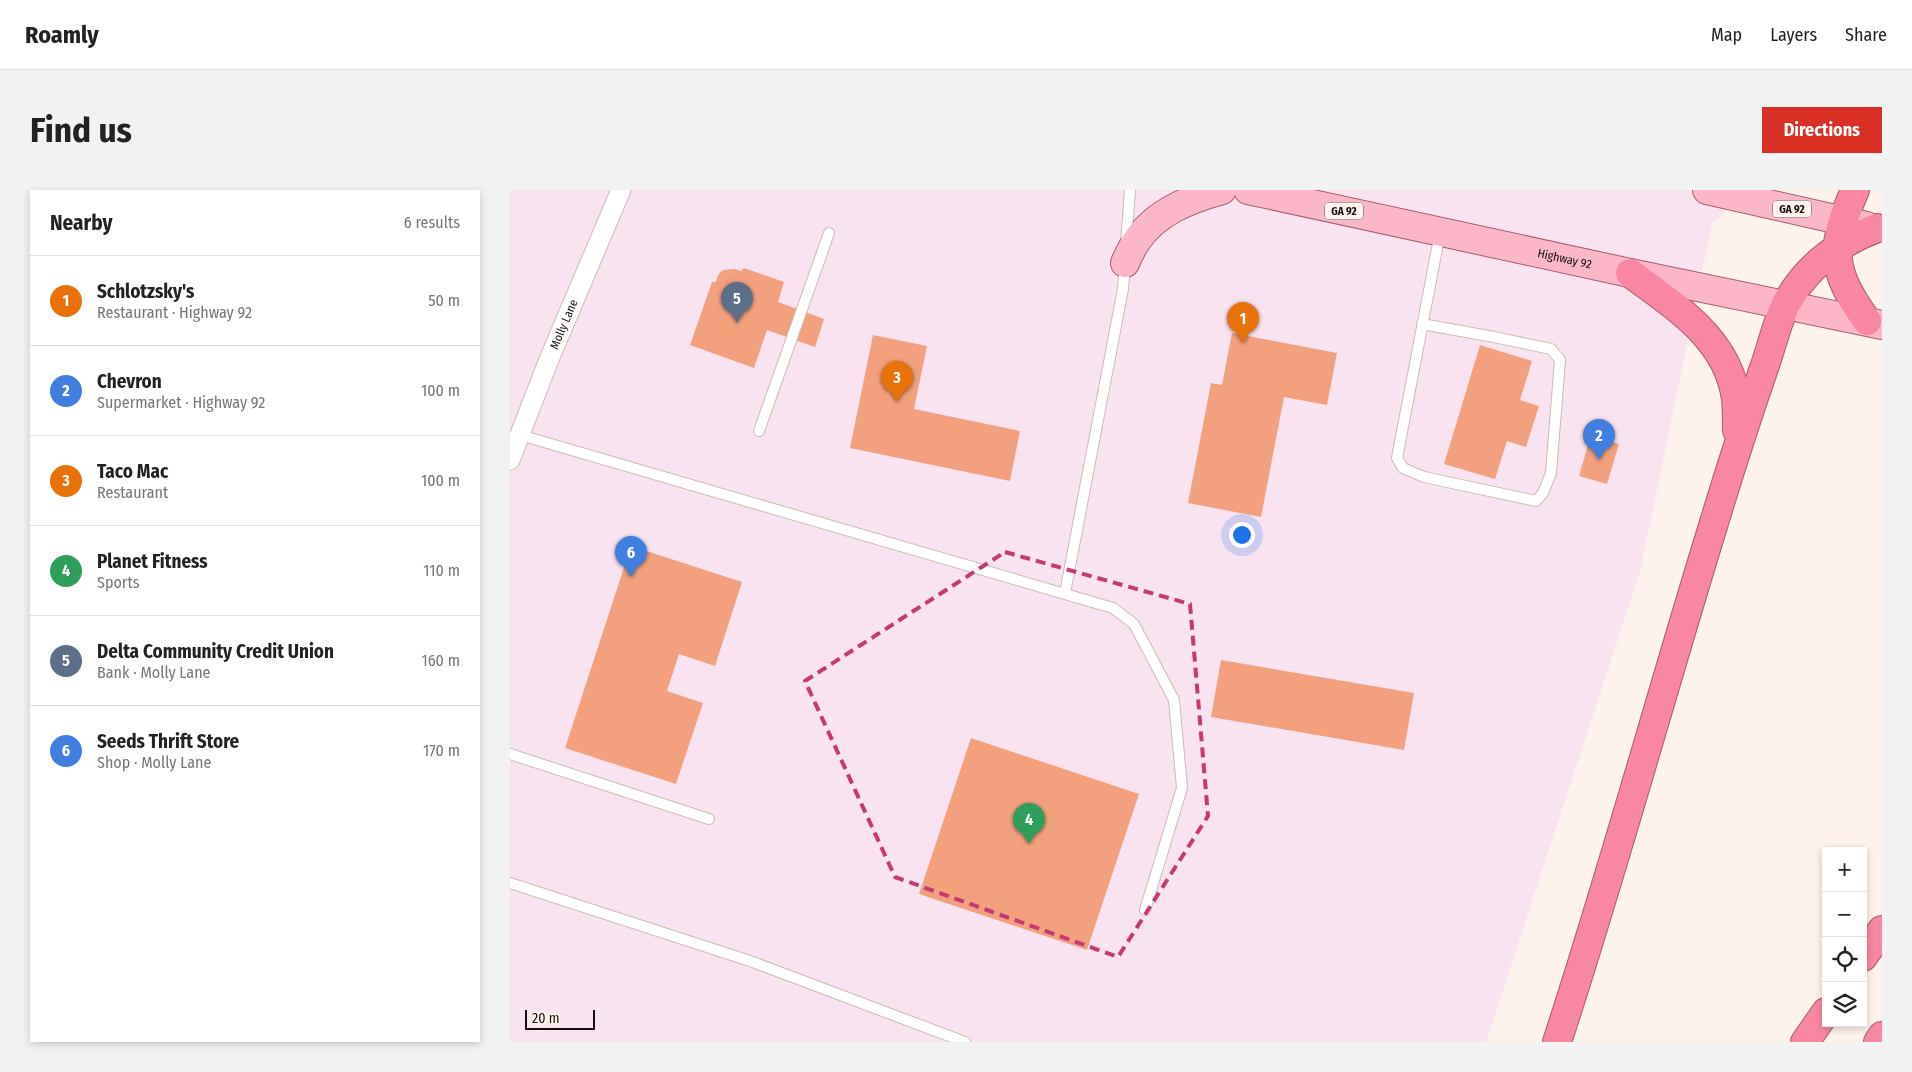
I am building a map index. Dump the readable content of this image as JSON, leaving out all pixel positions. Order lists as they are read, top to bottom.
{
  "streets": {
    "main road": ["GA 92", "Highway 92"],
    "street": ["Molly Lane"]
  },
  "scale_bar": "20 m",
  "page": {
    "header": "Roamly",
    "nav": ["Map", "Layers", "Share"],
    "buttons": "Directions",
    "title": "Find us",
    "heading": ["Nearby", "6 results"],
    "list": [
      {
        "mark": "1",
        "name": "Schlotzsky's",
        "note": "Restaurant · Highway 92",
        "value": "50 m"
      },
      {
        "mark": "2",
        "name": "Chevron",
        "note": "Supermarket · Highway 92",
        "value": "100 m"
      },
      {
        "mark": "3",
        "name": "Taco Mac",
        "note": "Restaurant",
        "value": "100 m"
      },
      {
        "mark": "4",
        "name": "Planet Fitness",
        "note": "Sports",
        "value": "110 m"
      },
      {
        "mark": "5",
        "name": "Delta Community Credit Union",
        "note": "Bank · Molly Lane",
        "value": "160 m"
      },
      {
        "mark": "6",
        "name": "Seeds Thrift Store",
        "note": "Shop · Molly Lane",
        "value": "170 m"
      }
    ],
    "pins": [
      "5",
      "1",
      "3",
      "2",
      "6",
      "4"
    ],
    "map_buttons": ["+", "−"],
    "scale": "20 m"
  }
}
